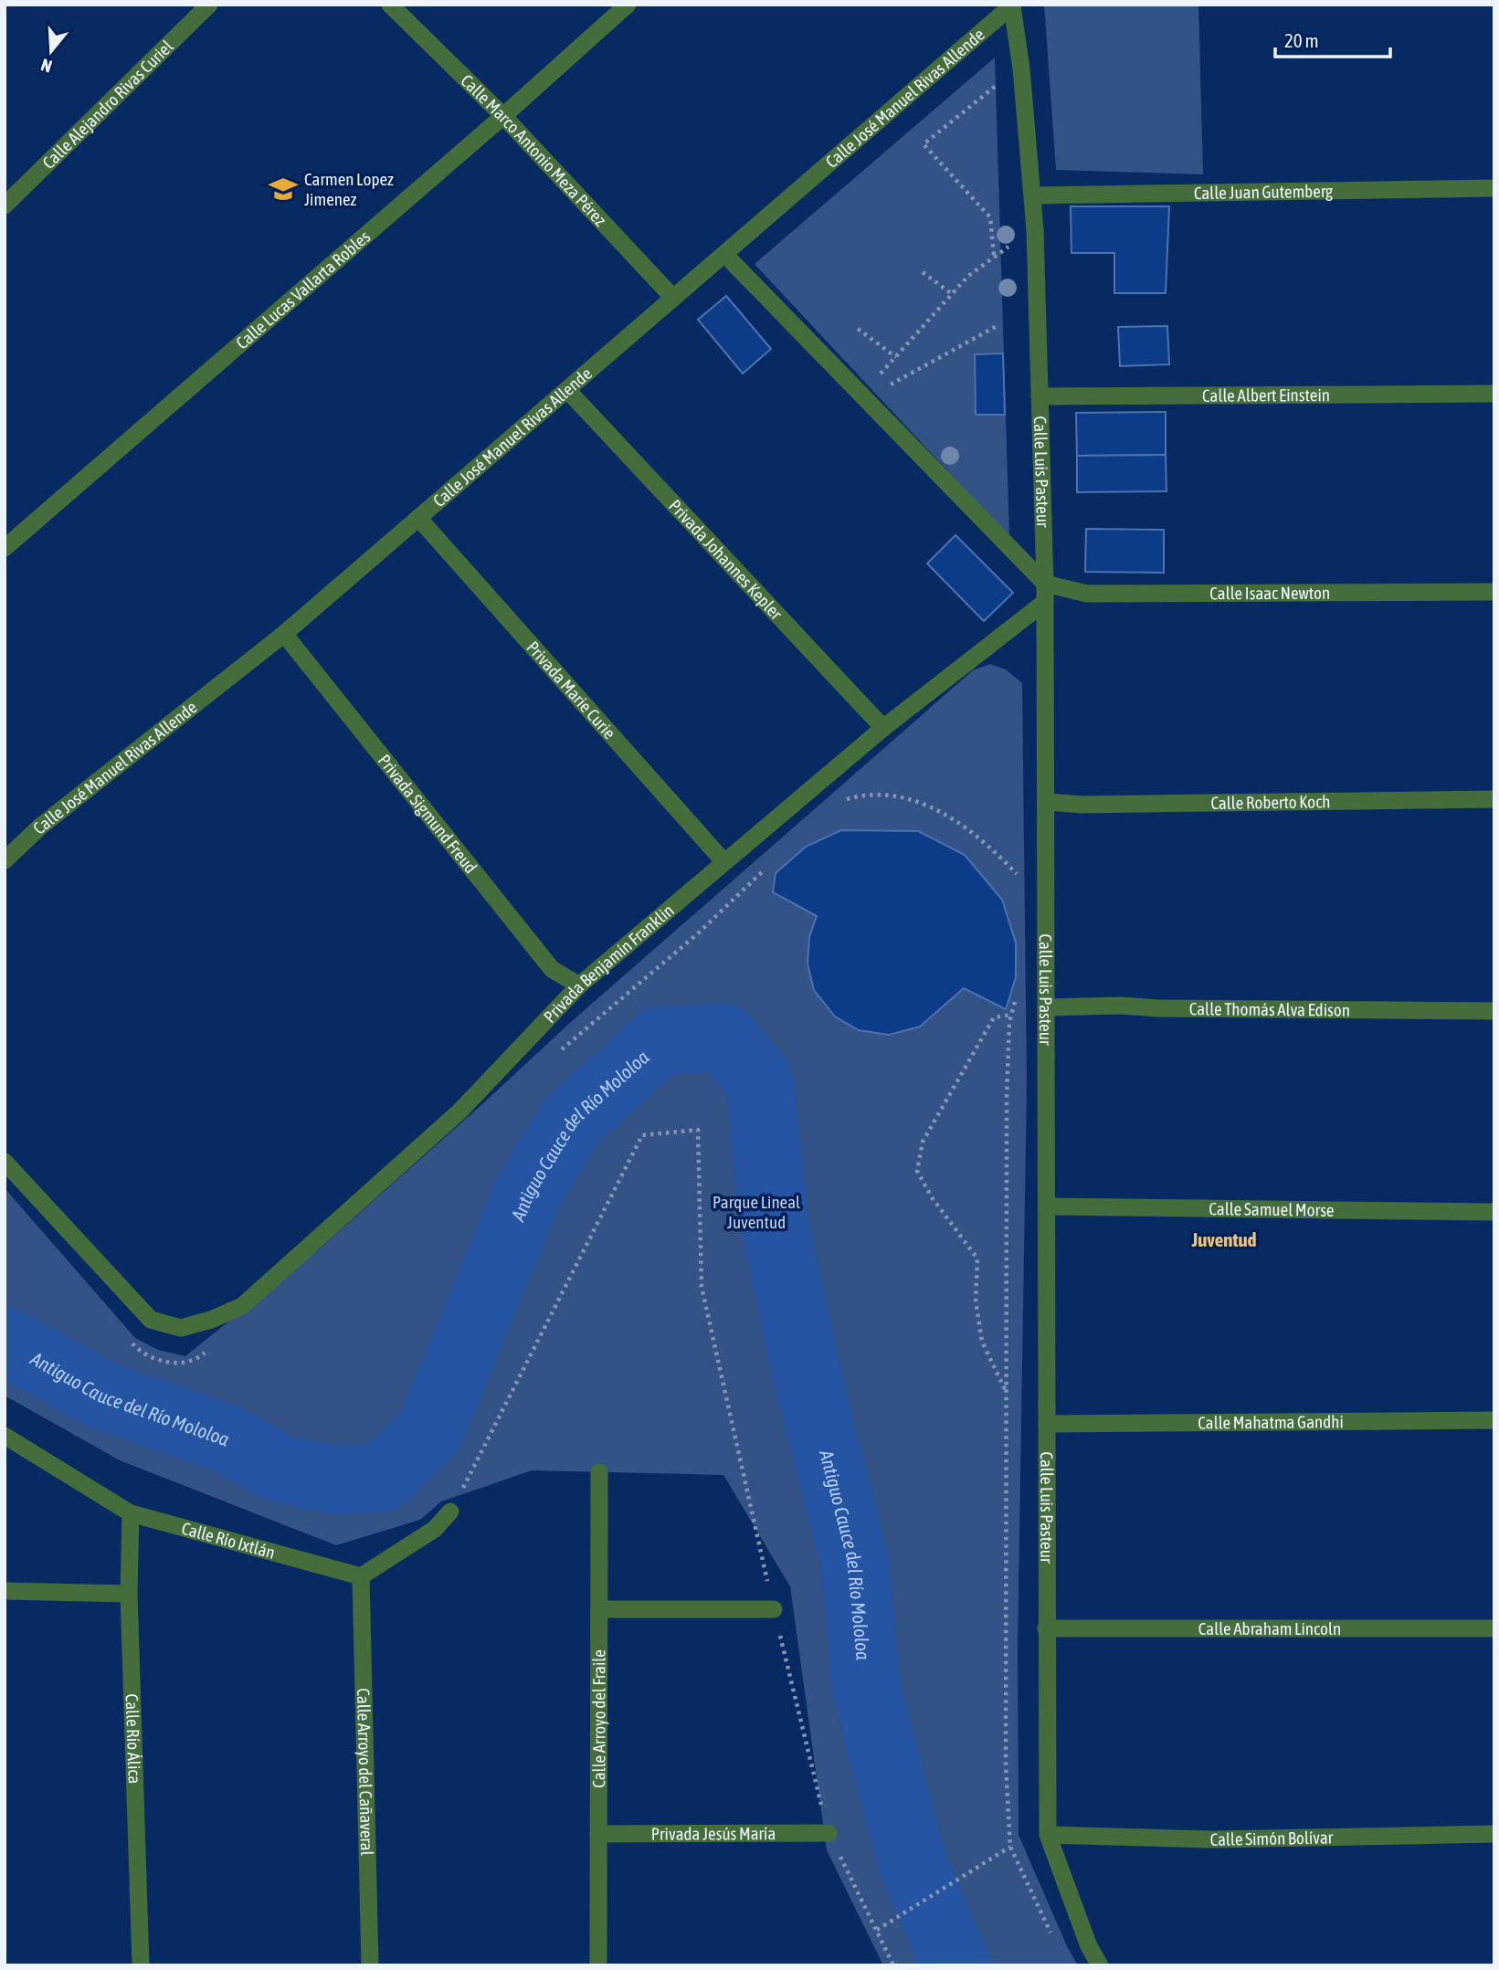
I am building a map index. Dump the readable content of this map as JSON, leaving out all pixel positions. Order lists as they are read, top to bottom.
{
  "streets": {
    "street": [
      "Calle José Manuel Rivas Allende",
      "Calle Alejandro Rivas Curiel",
      "Calle Marco Antonio Meza Pérez",
      "Calle Juan Gutemberg",
      "Calle Lucas Vallarta Robles",
      "Calle Albert Einstein",
      "Calle Luis Pasteur",
      "Privada Johannes Kepler",
      "Calle Isaac Newton",
      "Privada Marie Curie",
      "Calle Roberto Koch",
      "Privada Sigmund Freud",
      "Privada Benjamín Franklin",
      "Calle Thomás Alva Edison",
      "Calle Samuel Morse",
      "Calle Mahatma Gandhi",
      "Calle Río Ixtlán",
      "Calle Abraham Lincoln",
      "Calle Arroyo del Fraile",
      "Calle Río Álica",
      "Calle Arroyo del Cañaveral",
      "Privada Jesús María",
      "Calle Simón Bolívar"
    ]
  },
  "crossings": [
    ["Calle José Manuel Rivas Allende", "Calle Marco Antonio Meza Pérez"],
    ["Calle José Manuel Rivas Allende", "Calle Luis Pasteur"],
    ["Calle José Manuel Rivas Allende", "Privada Johannes Kepler"],
    ["Calle José Manuel Rivas Allende", "Privada Marie Curie"],
    ["Calle José Manuel Rivas Allende", "Privada Sigmund Freud"],
    ["Calle Marco Antonio Meza Pérez", "Calle Lucas Vallarta Robles"],
    ["Calle Juan Gutemberg", "Calle Luis Pasteur"],
    ["Calle Albert Einstein", "Calle Luis Pasteur"],
    ["Calle Luis Pasteur", "Calle Isaac Newton"],
    ["Calle Luis Pasteur", "Calle Roberto Koch"],
    ["Calle Luis Pasteur", "Privada Benjamín Franklin"],
    ["Calle Luis Pasteur", "Calle Thomás Alva Edison"],
    ["Calle Luis Pasteur", "Calle Samuel Morse"],
    ["Calle Luis Pasteur", "Calle Mahatma Gandhi"],
    ["Calle Luis Pasteur", "Calle Abraham Lincoln"],
    ["Calle Luis Pasteur", "Calle Simón Bolívar"],
    ["Privada Johannes Kepler", "Privada Benjamín Franklin"],
    ["Calle Isaac Newton", "Privada Benjamín Franklin"],
    ["Privada Marie Curie", "Privada Benjamín Franklin"],
    ["Privada Sigmund Freud", "Privada Benjamín Franklin"],
    ["Calle Río Ixtlán", "Calle Río Álica"],
    ["Calle Río Ixtlán", "Calle Arroyo del Cañaveral"],
    ["Calle Arroyo del Fraile", "Privada Jesús María"]
  ],
  "districts": ["Juventud"],
  "water": ["Antiguo Cauce del Río Mololoa"],
  "parks": ["Parque Lineal Juventud"],
  "places": {
    "school or university": ["Carmen Lopez Jimenez"]
  },
  "scale_bar": "20 m",
  "north": "bottom"
}
